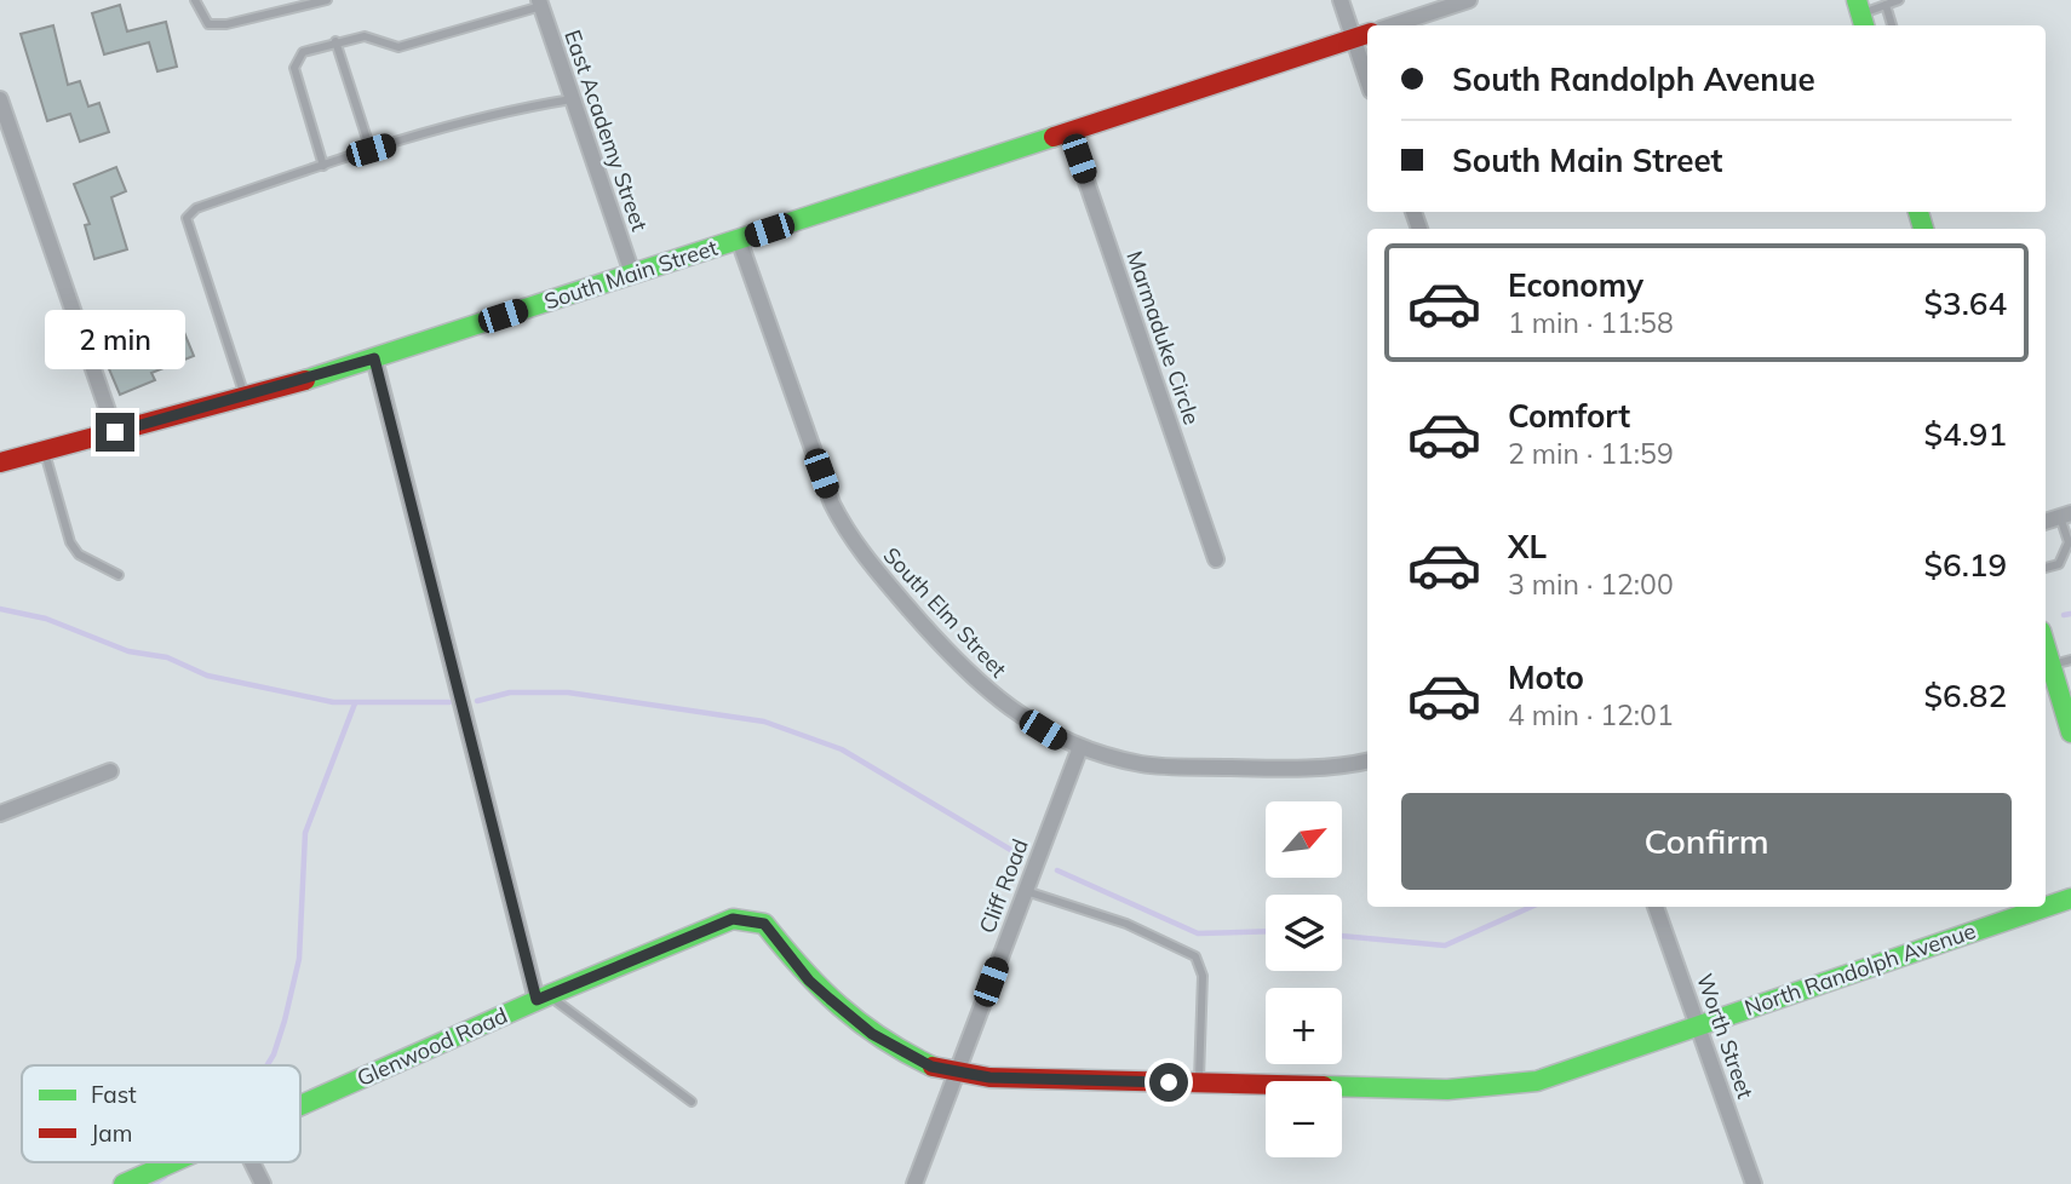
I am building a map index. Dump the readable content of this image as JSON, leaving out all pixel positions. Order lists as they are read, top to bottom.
{
  "streets": {
    "street": [
      "East Academy Street",
      "South Main Street",
      "Marmaduke Circle",
      "South Elm Street",
      "Cliff Road",
      "North Randolph Avenue",
      "Worth Street",
      "Glenwood Road"
    ]
  },
  "crossings": [
    ["East Academy Street", "South Main Street"],
    ["South Main Street", "Marmaduke Circle"],
    ["South Main Street", "South Elm Street"],
    ["South Elm Street", "Cliff Road"],
    ["Cliff Road", "North Randolph Avenue"],
    ["North Randolph Avenue", "Worth Street"],
    ["North Randolph Avenue", "Glenwood Road"]
  ],
  "legend": ["Fast", "Jam"],
  "north": "top right",
  "page": {
    "banner": ["South Randolph Avenue", "South Main Street"],
    "list": [
      {
        "name": "Economy",
        "note": "1 min · 11:58",
        "value": "$3.64"
      },
      {
        "name": "Comfort",
        "note": "2 min · 11:59",
        "value": "$4.91"
      },
      {
        "name": "XL",
        "note": "3 min · 12:00",
        "value": "$6.19"
      },
      {
        "name": "Moto",
        "note": "4 min · 12:01",
        "value": "$6.82"
      }
    ],
    "bubble": "2 min",
    "buttons": "Confirm",
    "map_buttons": ["+", "−"]
  }
}
